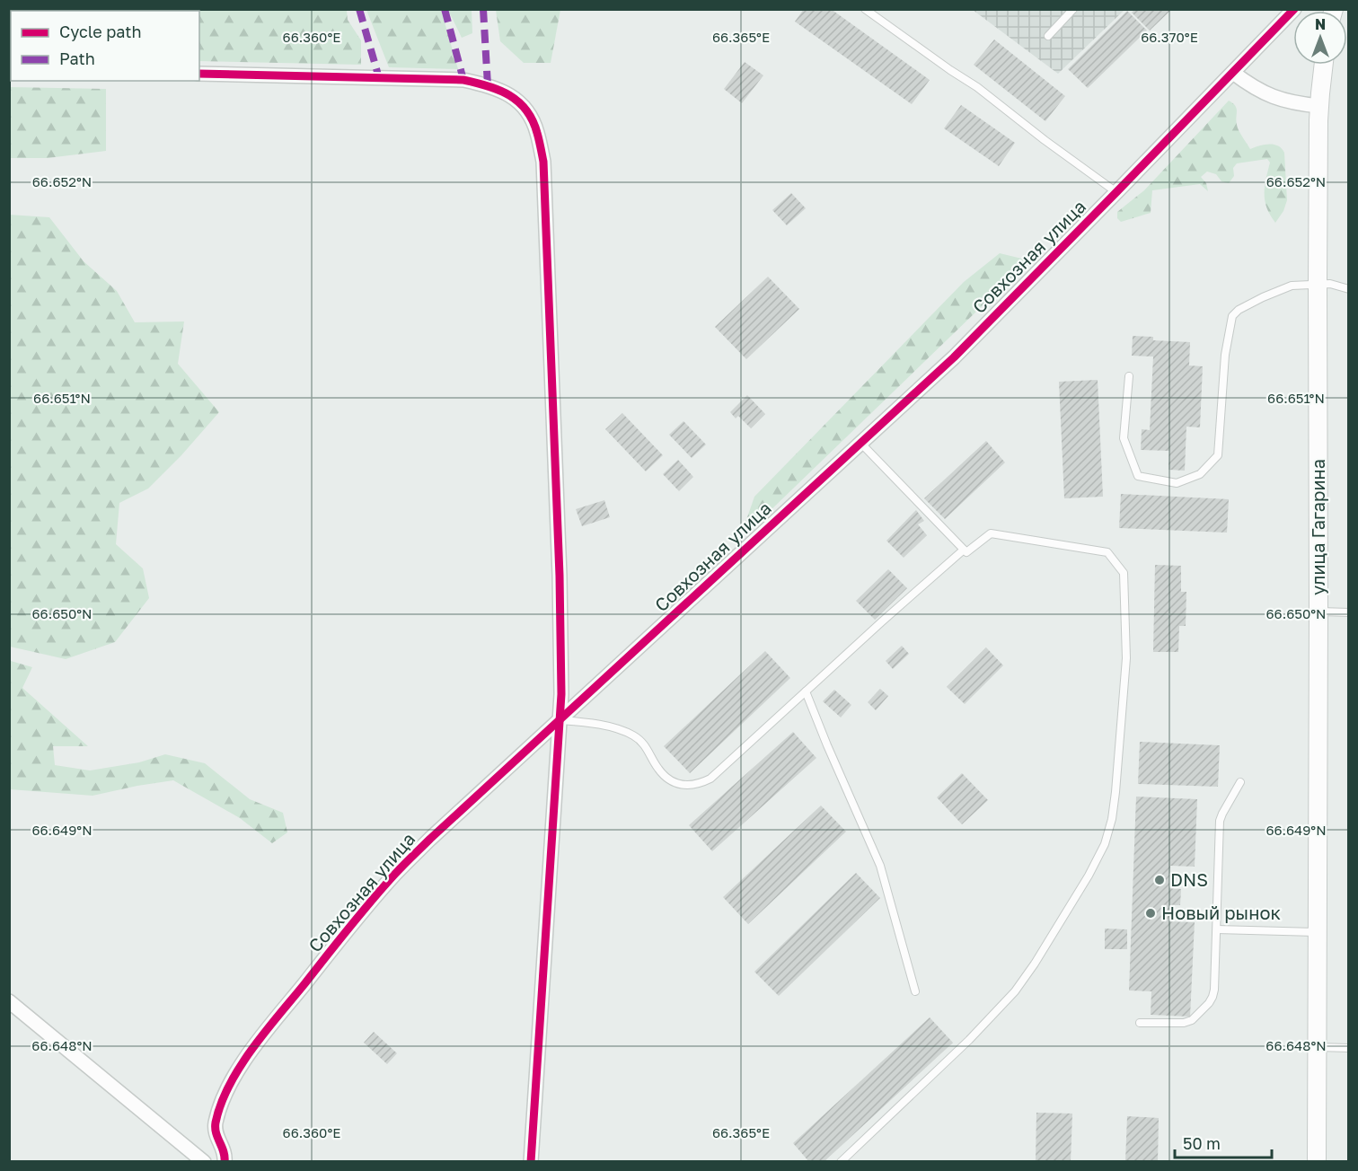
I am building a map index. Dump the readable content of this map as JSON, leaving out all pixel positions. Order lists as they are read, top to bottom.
{
  "streets": {
    "street": ["Совхозная улица", "улица Гагарина"]
  },
  "places": ["DNS", "Новый рынок"],
  "legend": ["Cycle path", "Path"],
  "scale_bar": "50 m",
  "north": "top",
  "coordinates": [
    "66.360°E",
    "66.365°E",
    "66.370°E",
    "66.652°N",
    "66.651°N",
    "66.650°N",
    "66.649°N",
    "66.648°N"
  ]
}
